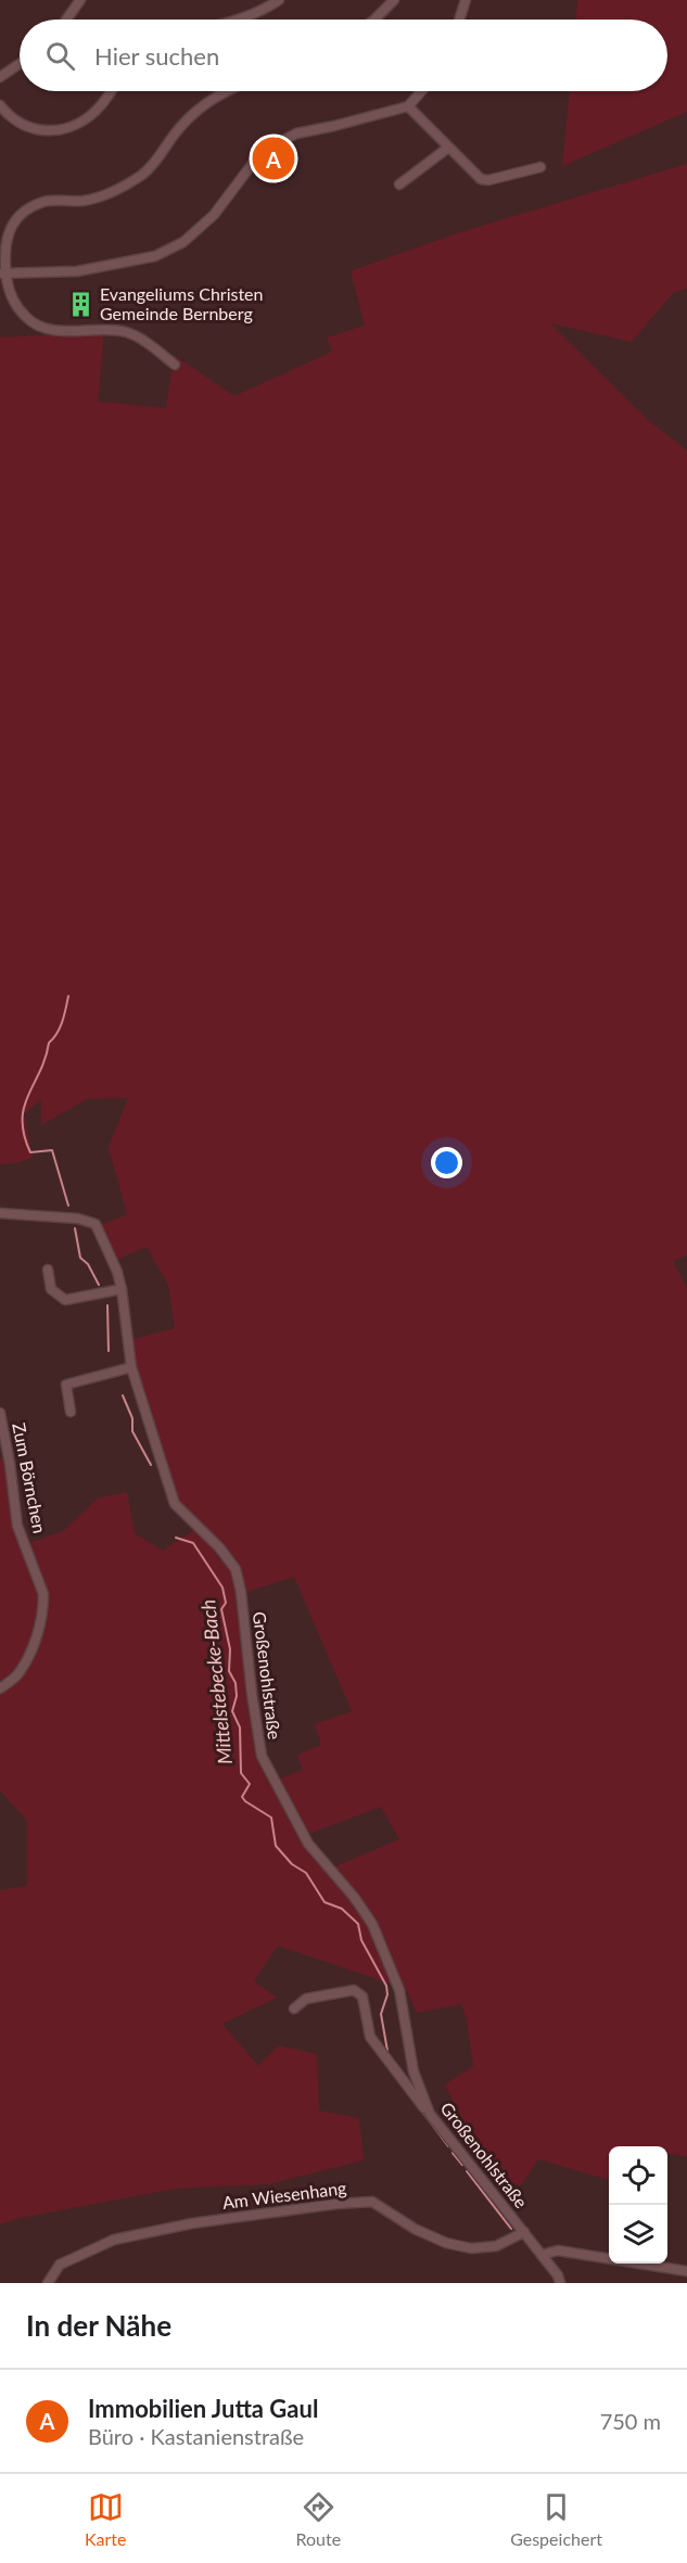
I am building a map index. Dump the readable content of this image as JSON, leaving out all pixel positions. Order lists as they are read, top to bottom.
{
  "streets": {
    "street": ["Zum Börnchen", "Großenohlstraße", "Am Wiesenhang"]
  },
  "crossings": [
    ["Großenohlstraße", "Am Wiesenhang"]
  ],
  "water": ["Mittelstebecke-Bach"],
  "places": {
    "building": ["Evangeliums Christen Gemeinde Bernberg"]
  },
  "page": {
    "search": "Hier suchen",
    "pins": "A",
    "heading": "In der Nähe",
    "list": [
      {
        "mark": "A",
        "name": "Immobilien Jutta Gaul",
        "note": "Büro · Kastanienstraße",
        "value": "750 m"
      }
    ],
    "nav": ["Karte", "Route", "Gespeichert"]
  }
}
